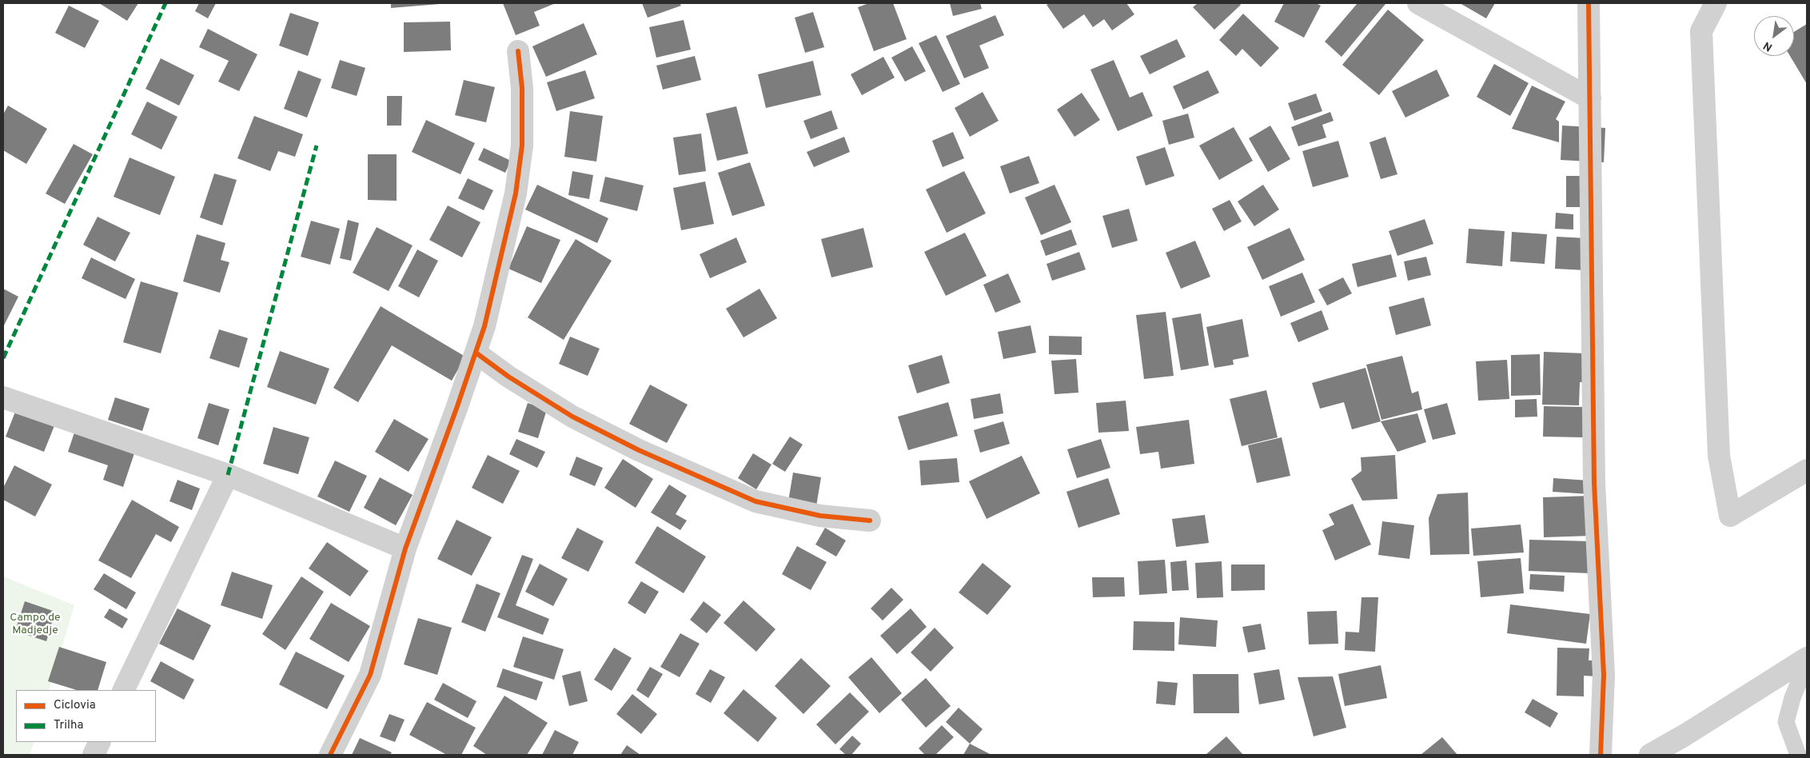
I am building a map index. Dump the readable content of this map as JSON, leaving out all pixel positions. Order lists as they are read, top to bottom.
{
  "parks": ["Campo de Madjedje"],
  "legend": ["Ciclovia", "Trilha"],
  "north": "bottom left"
}
